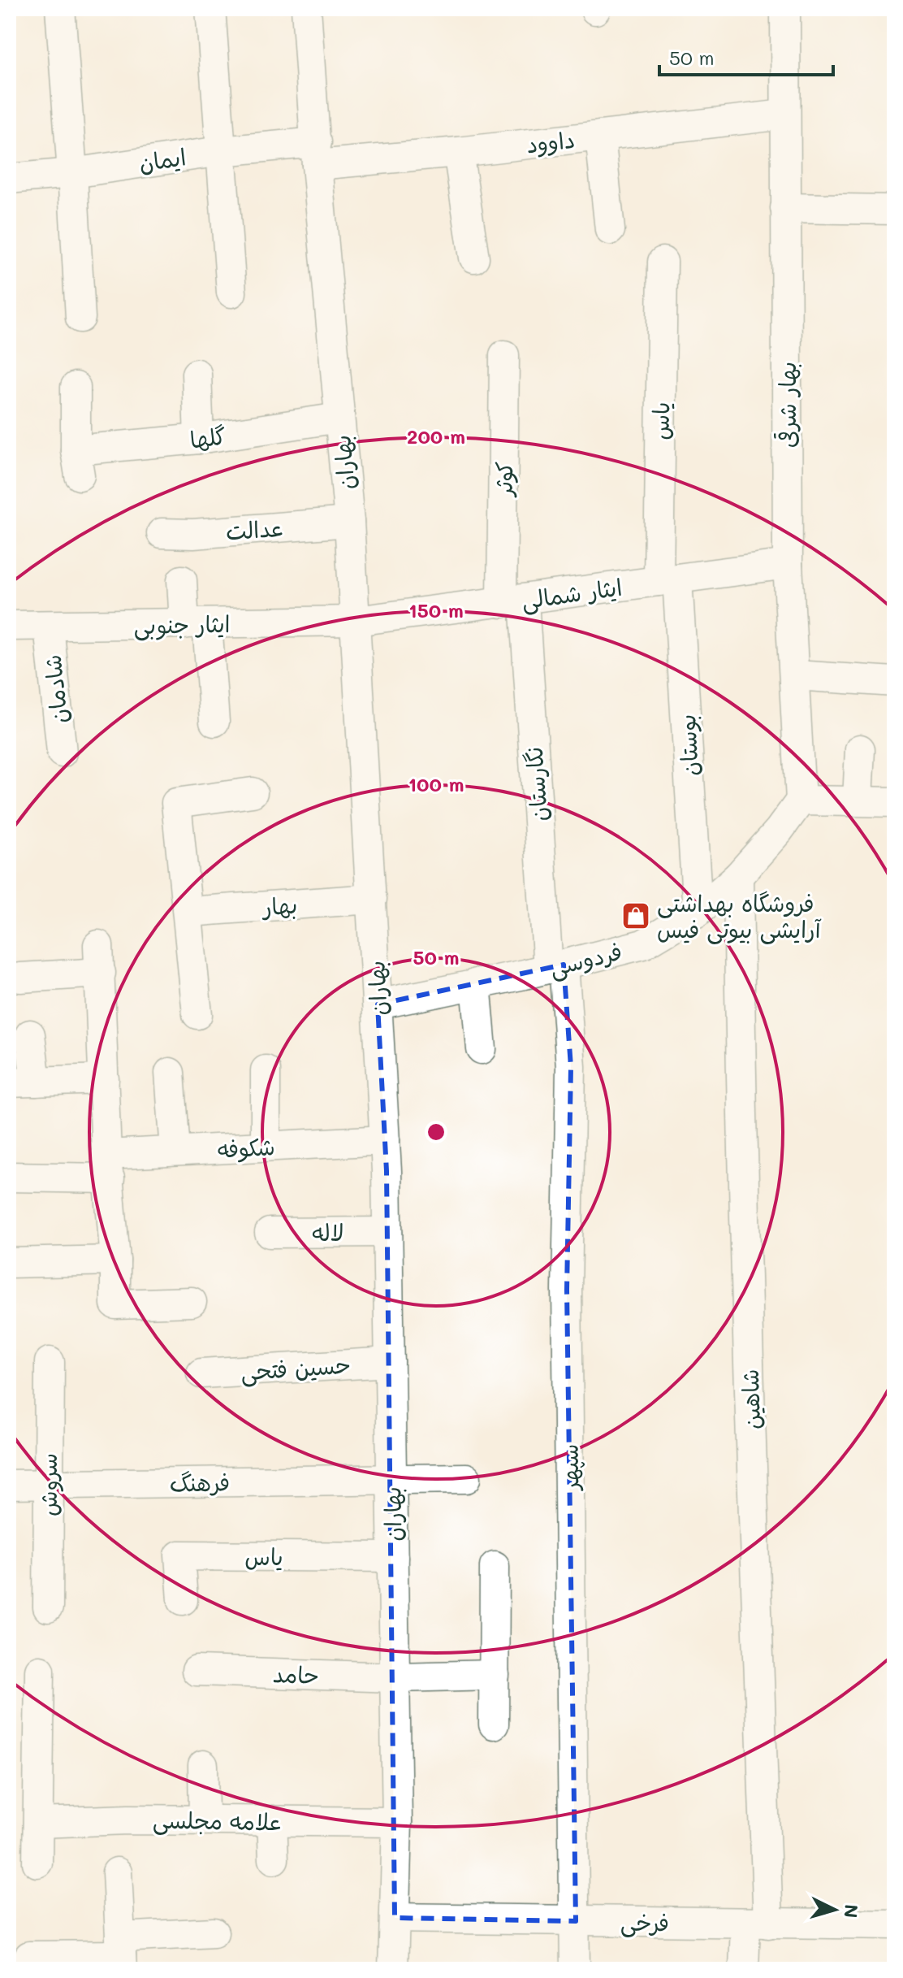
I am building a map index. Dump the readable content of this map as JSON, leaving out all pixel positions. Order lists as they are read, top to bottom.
{
  "streets": {
    "street": [
      "داوود",
      "ایمان",
      "بهار شرقی",
      "یاس",
      "گلها",
      "بهاران",
      "کوثر",
      "عدالت",
      "ایثار شمالی",
      "ایثار جنوبی",
      "شادمان",
      "بوستان",
      "نگارستان",
      "بهار",
      "فردوسی",
      "شکوفه",
      "لاله",
      "حسین فتحی",
      "شاهین",
      "سپهر",
      "فرهنگ",
      "سروش",
      "حامد",
      "علامه مجلسی",
      "فرخی"
    ]
  },
  "crossings": [
    ["داوود", "ایمان"],
    ["داوود", "بهار شرقی"],
    ["داوود", "بهاران"],
    ["ایمان", "بهاران"],
    ["بهار شرقی", "ایثار شمالی"],
    ["بهار شرقی", "فردوسی"],
    ["یاس", "بهاران"],
    ["یاس", "ایثار شمالی"],
    ["یاس", "بوستان"],
    ["گلها", "بهاران"],
    ["بهاران", "عدالت"],
    ["بهاران", "ایثار شمالی"],
    ["بهاران", "ایثار جنوبی"],
    ["بهاران", "بهار"],
    ["بهاران", "فردوسی"],
    ["بهاران", "شکوفه"],
    ["بهاران", "لاله"],
    ["بهاران", "حسین فتحی"],
    ["بهاران", "فرهنگ"],
    ["بهاران", "حامد"],
    ["بهاران", "علامه مجلسی"],
    ["بهاران", "فرخی"],
    ["کوثر", "ایثار شمالی"],
    ["کوثر", "نگارستان"],
    ["ایثار شمالی", "ایثار جنوبی"],
    ["ایثار شمالی", "بوستان"],
    ["ایثار شمالی", "نگارستان"],
    ["ایثار جنوبی", "شادمان"],
    ["بوستان", "فردوسی"],
    ["نگارستان", "فردوسی"],
    ["نگارستان", "سپهر"],
    ["فردوسی", "شاهین"],
    ["فردوسی", "سپهر"],
    ["شاهین", "فرخی"],
    ["سپهر", "فرخی"],
    ["فرهنگ", "سروش"]
  ],
  "places": {
    "shop": ["فروشگاه بهداشتی آرایشی بیوتی فیس"]
  },
  "scale_bar": "50 m",
  "north": "right",
  "rings": [
    "200 m",
    "150 m",
    "100 m",
    "50 m"
  ]
}
